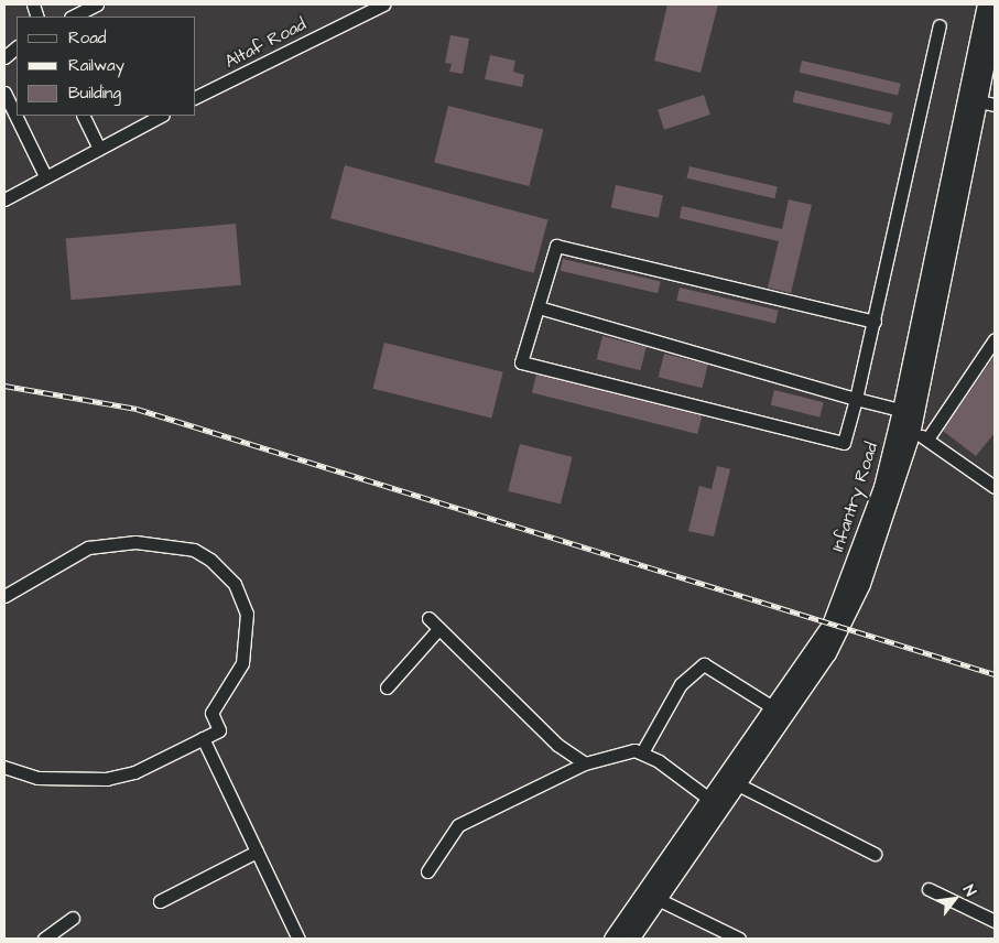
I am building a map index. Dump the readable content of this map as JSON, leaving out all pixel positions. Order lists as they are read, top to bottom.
{
  "streets": {
    "main road": ["Infantry Road"],
    "street": ["Altaf Road"]
  },
  "legend": ["Road", "Railway", "Building"],
  "north": "top right"
}
